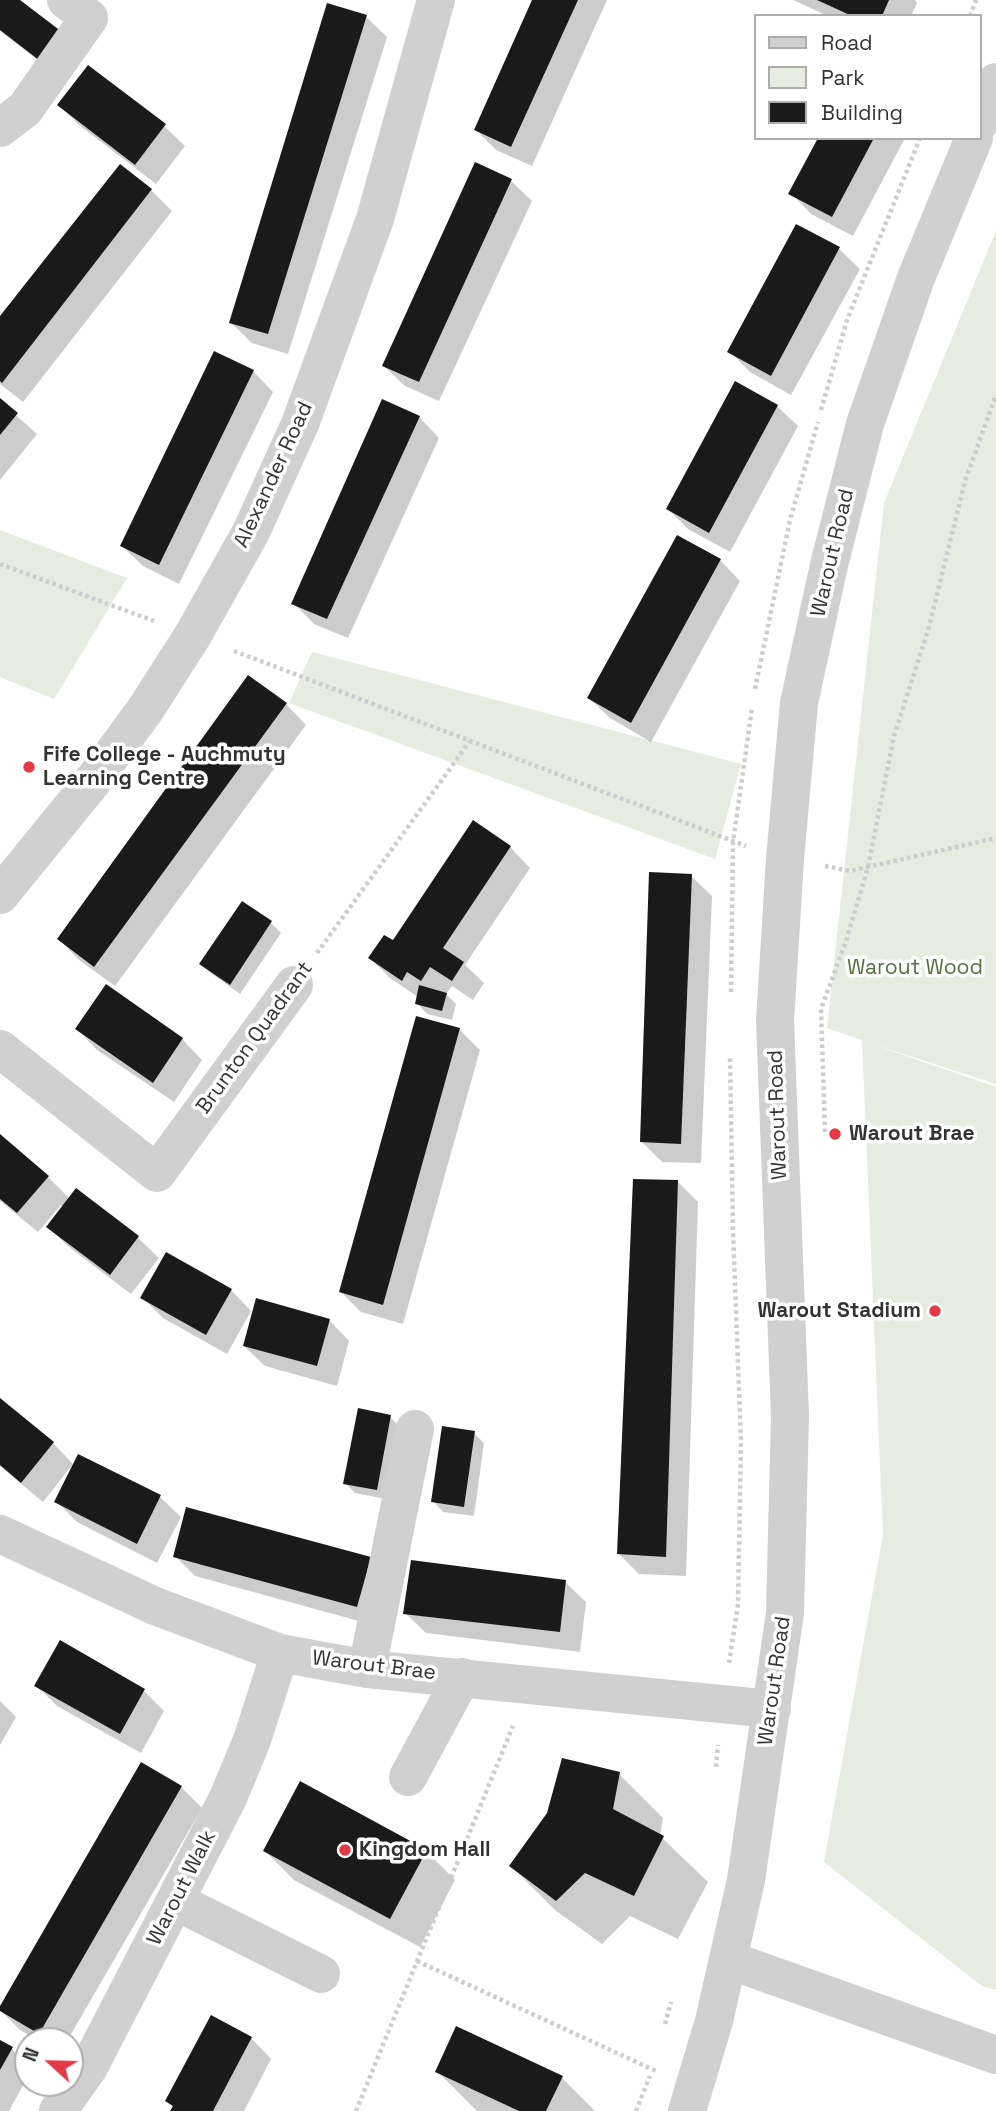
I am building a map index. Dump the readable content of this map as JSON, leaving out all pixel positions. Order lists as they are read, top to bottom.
{
  "streets": {
    "street": [
      "Alexander Road",
      "Warout Road",
      "Brunton Quadrant",
      "Warout Brae",
      "Warout Walk"
    ]
  },
  "crossings": [
    ["Warout Road", "Warout Brae"],
    ["Warout Brae", "Warout Walk"]
  ],
  "parks": ["Warout Wood"],
  "places": [
    "Fife College - Auchmuty Learning Centre",
    "Warout Brae",
    "Warout Stadium",
    "Kingdom Hall"
  ],
  "legend": ["Road", "Park", "Building"],
  "north": "left"
}
